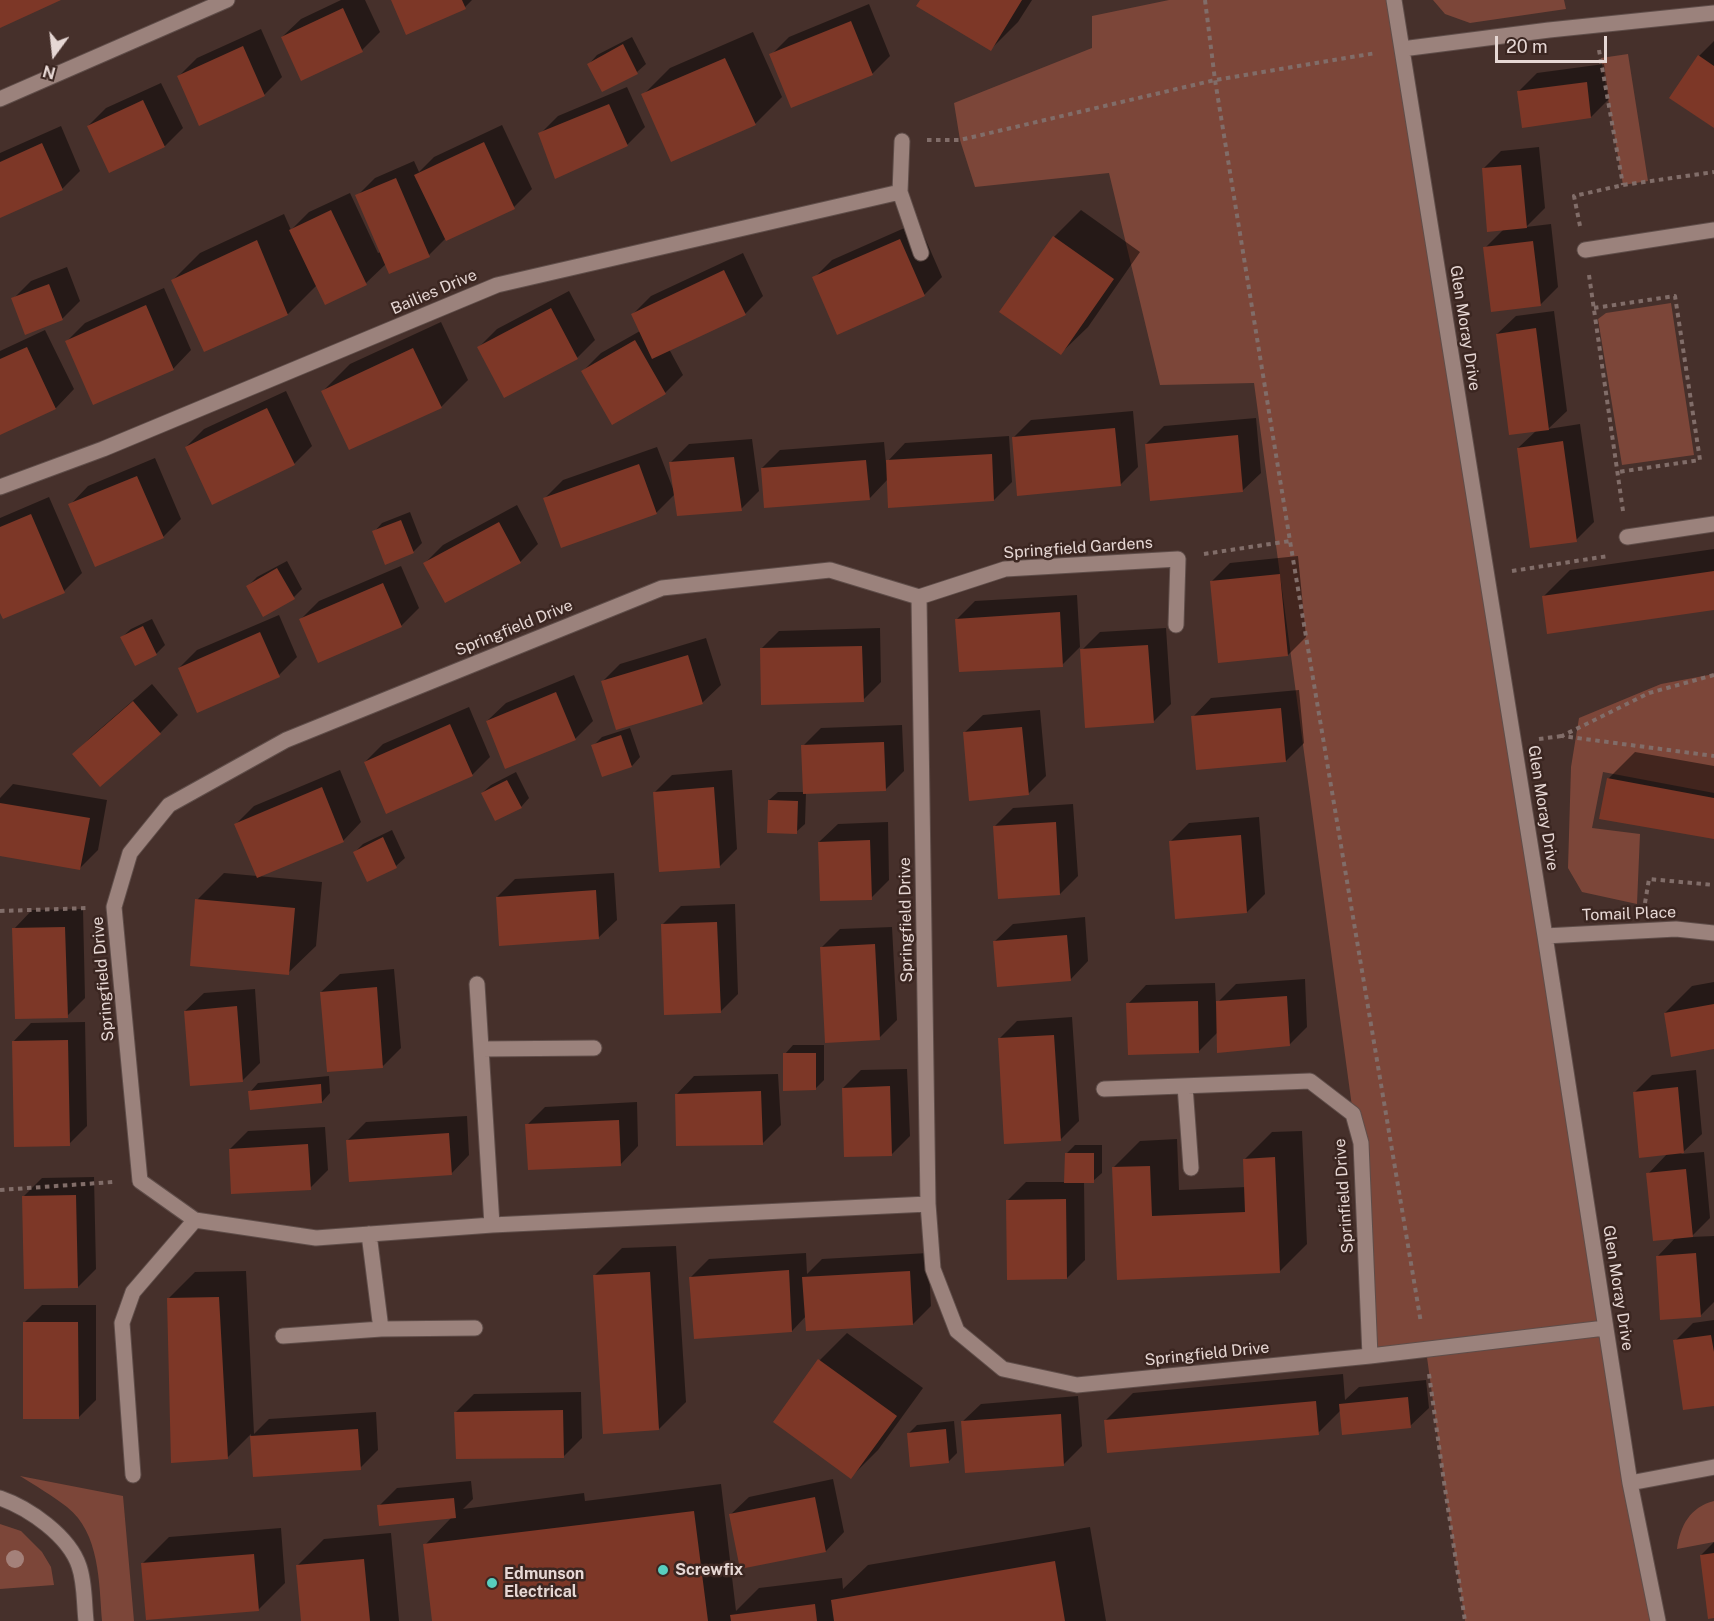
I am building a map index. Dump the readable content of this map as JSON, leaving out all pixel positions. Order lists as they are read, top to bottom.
{
  "streets": {
    "street": [
      "Bailies Drive",
      "Glen Moray Drive",
      "Springfield Gardens",
      "Springfield Drive",
      "Tomail Place",
      "Sprinfield Drive"
    ]
  },
  "crossings": [
    ["Glen Moray Drive", "Springfield Drive"],
    ["Glen Moray Drive", "Tomail Place"],
    ["Springfield Gardens", "Springfield Drive"],
    ["Springfield Drive", "Sprinfield Drive"]
  ],
  "places": ["Screwfix", "Edmunson Electrical"],
  "scale_bar": "20 m",
  "north": "bottom"
}
